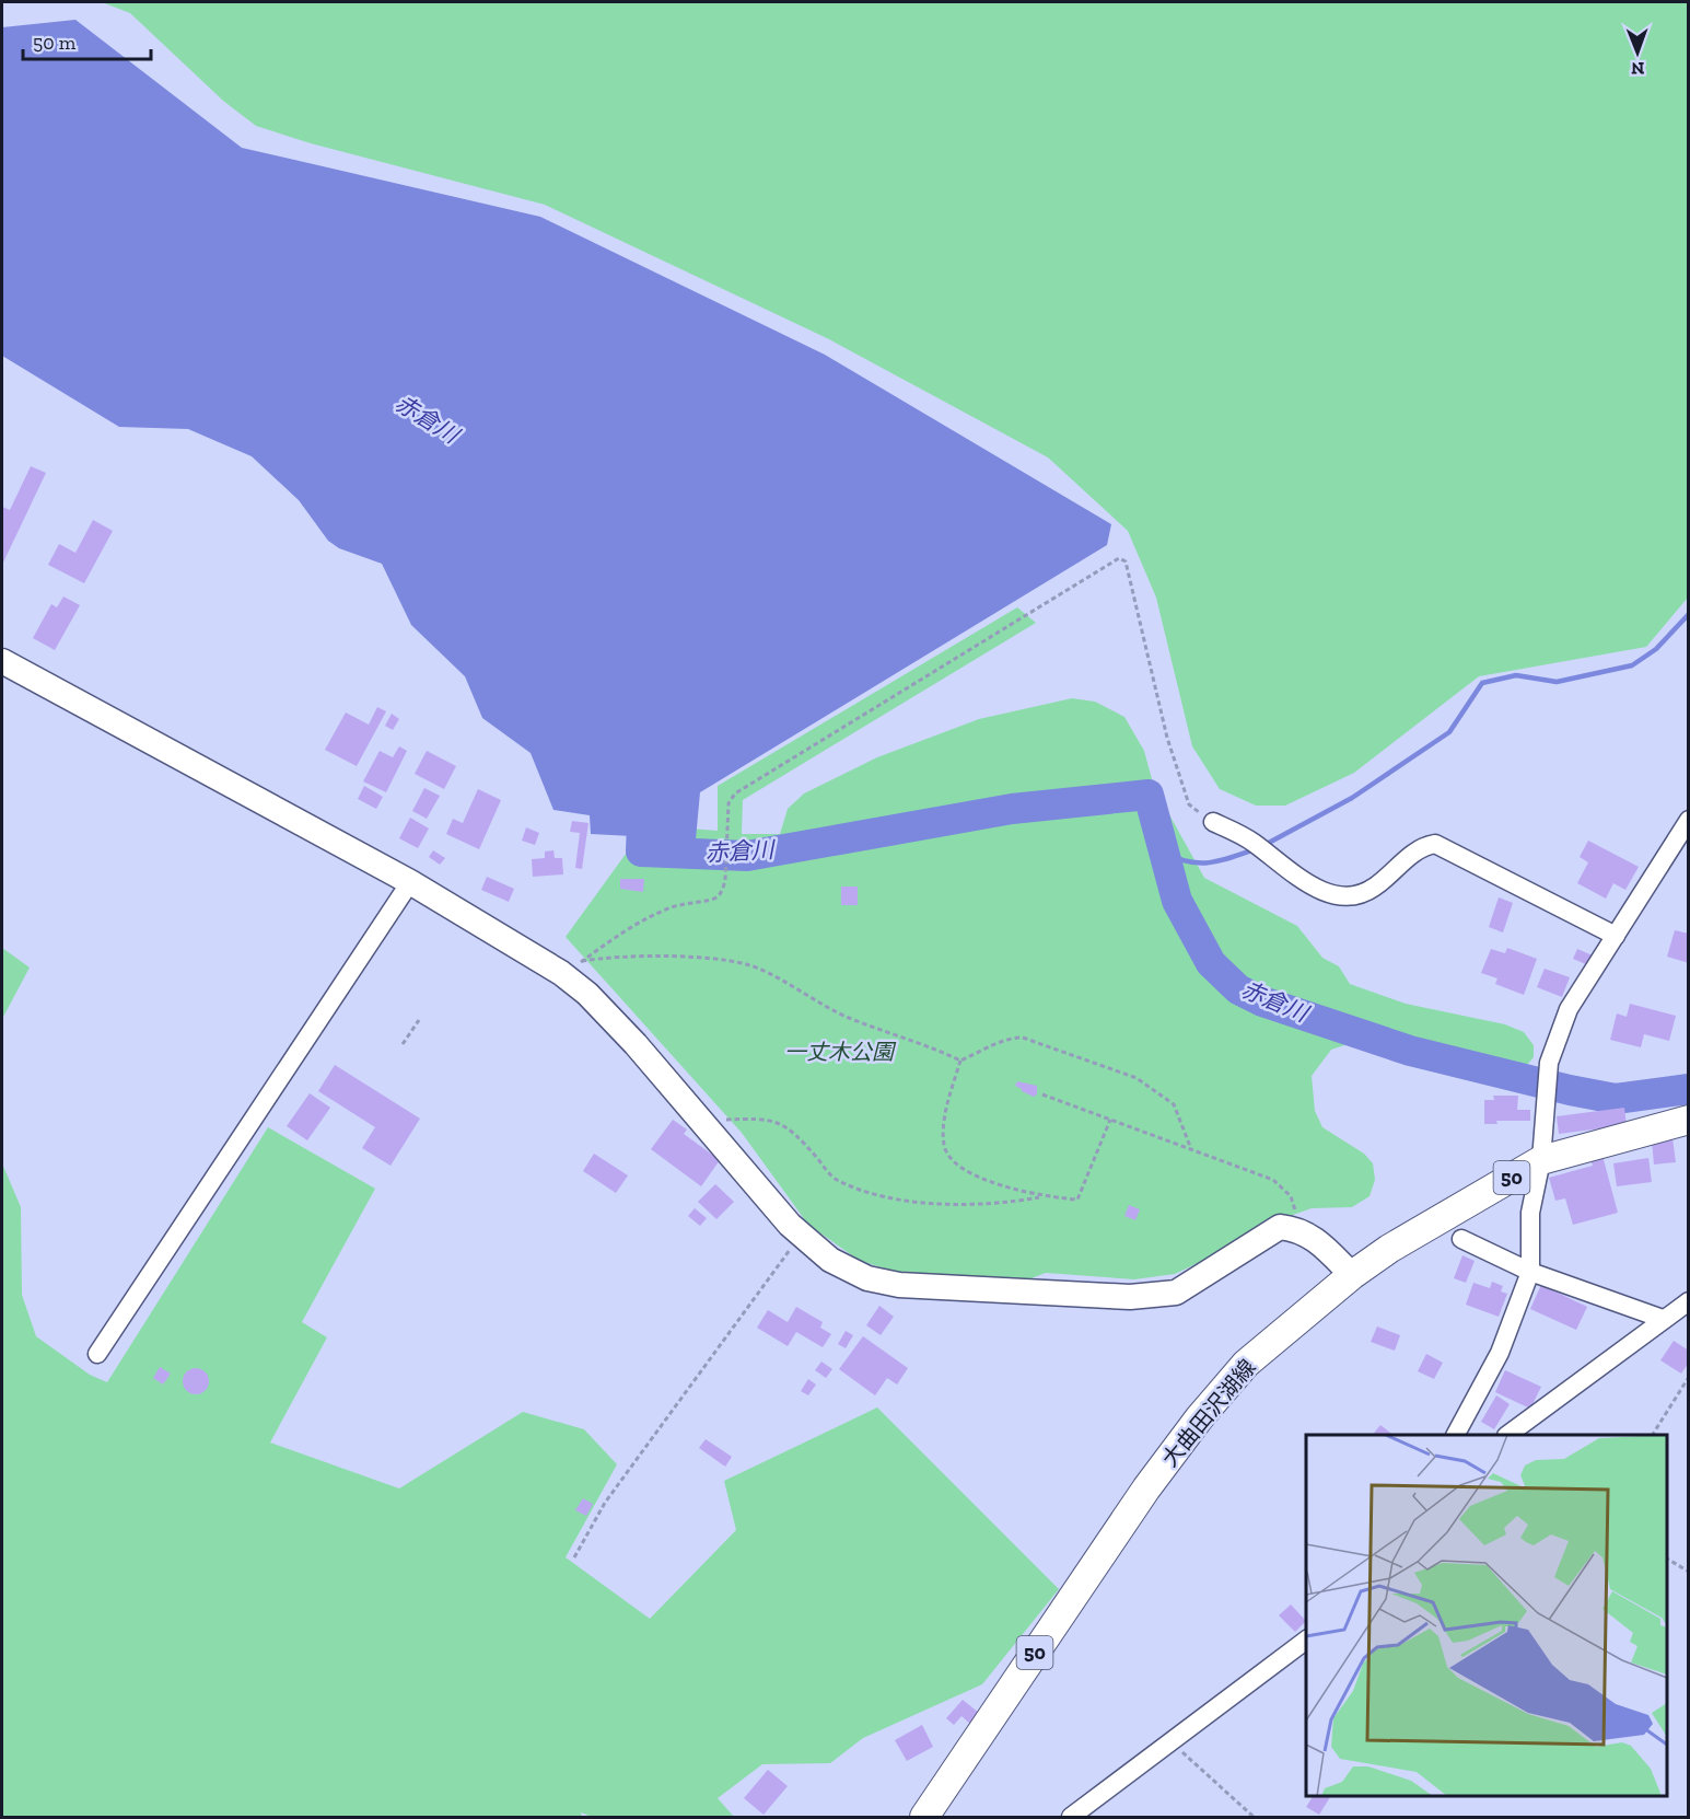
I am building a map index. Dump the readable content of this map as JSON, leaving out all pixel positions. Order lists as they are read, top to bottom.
{
  "streets": {
    "main road": ["50", "大曲田沢湖線"]
  },
  "water": ["赤倉川"],
  "parks": ["一丈木公園"],
  "scale_bar": "50 m",
  "north": "bottom"
}
